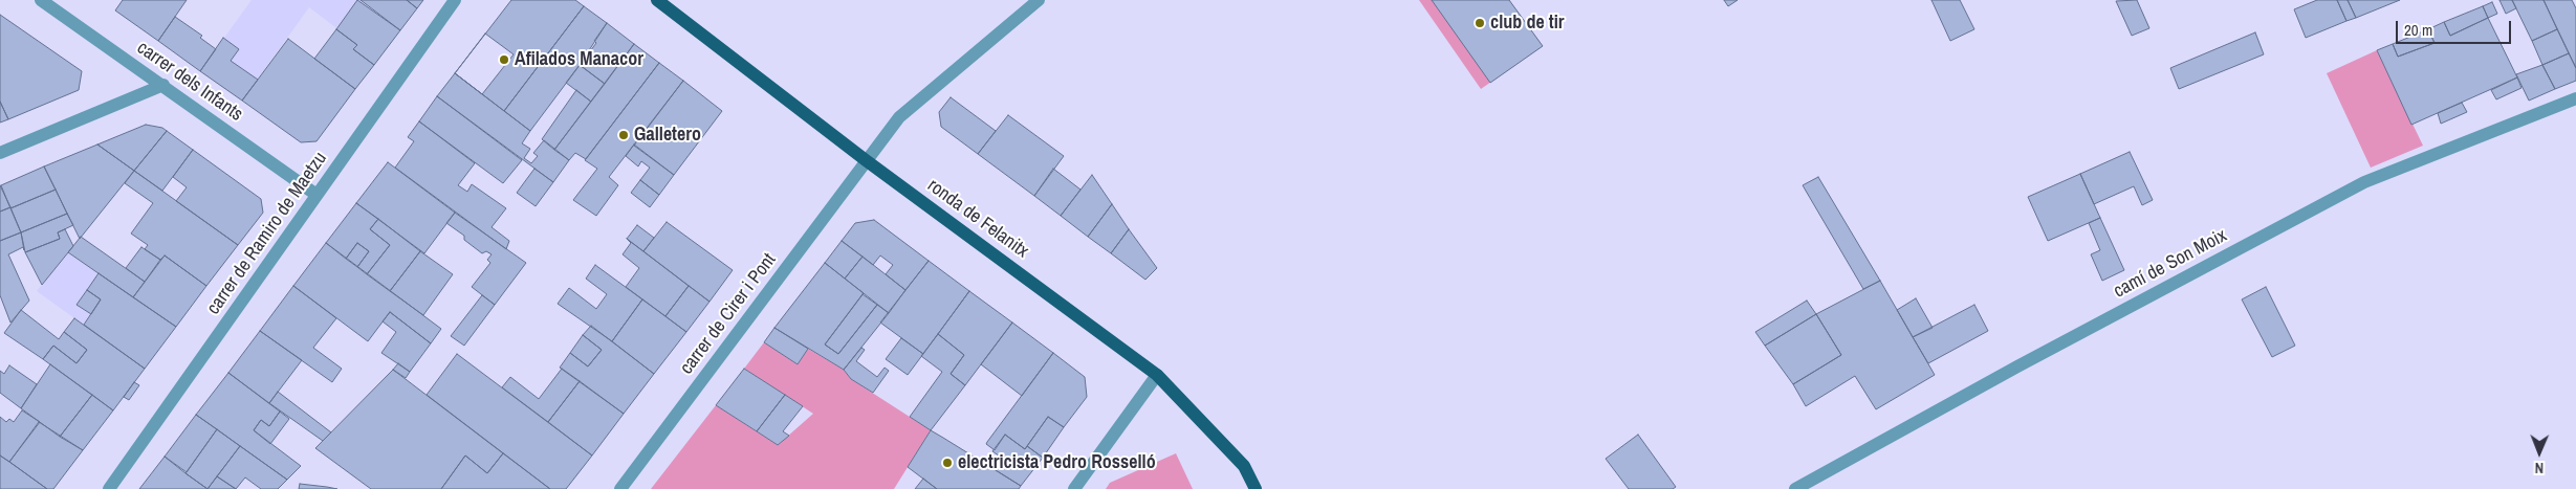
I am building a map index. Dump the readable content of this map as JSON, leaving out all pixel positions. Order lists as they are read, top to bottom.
{
  "streets": {
    "main road": ["ronda de Felanitx"],
    "street": [
      "carrer dels Infants",
      "carrer de Ramiro de Maetzu",
      "camí de Son Moix",
      "carrer de Cirer i Pont"
    ]
  },
  "crossings": [
    ["carrer dels Infants", "carrer de Ramiro de Maetzu"],
    ["ronda de Felanitx", "carrer de Cirer i Pont"]
  ],
  "places": [
    "club de tir",
    "Afilados Manacor",
    "Galletero",
    "electricista Pedro Rosselló"
  ],
  "scale_bar": "20 m",
  "north": "bottom"
}
